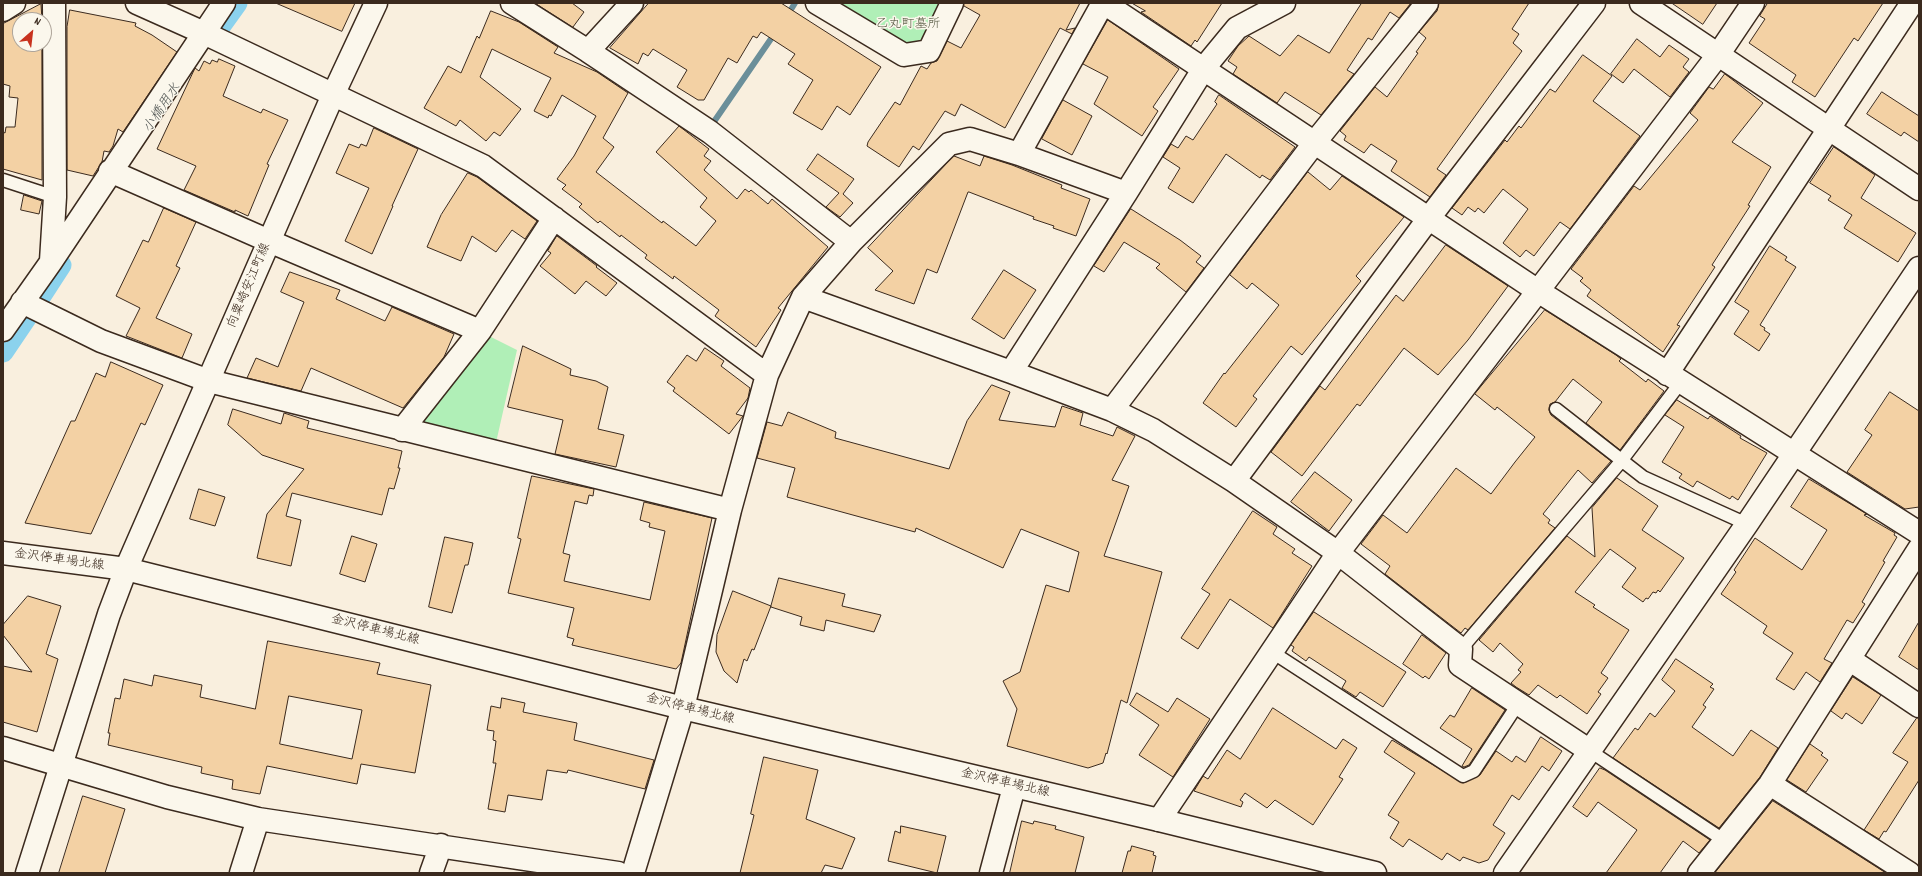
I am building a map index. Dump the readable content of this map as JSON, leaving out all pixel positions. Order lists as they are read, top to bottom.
{
  "streets": {
    "street": ["向粟崎安江町線", "金沢停車場北線"]
  },
  "crossings": [
    ["向粟崎安江町線", "金沢停車場北線"]
  ],
  "water": ["小橋用水"],
  "parks": ["乙丸町墓所"],
  "north": "top right"
}
